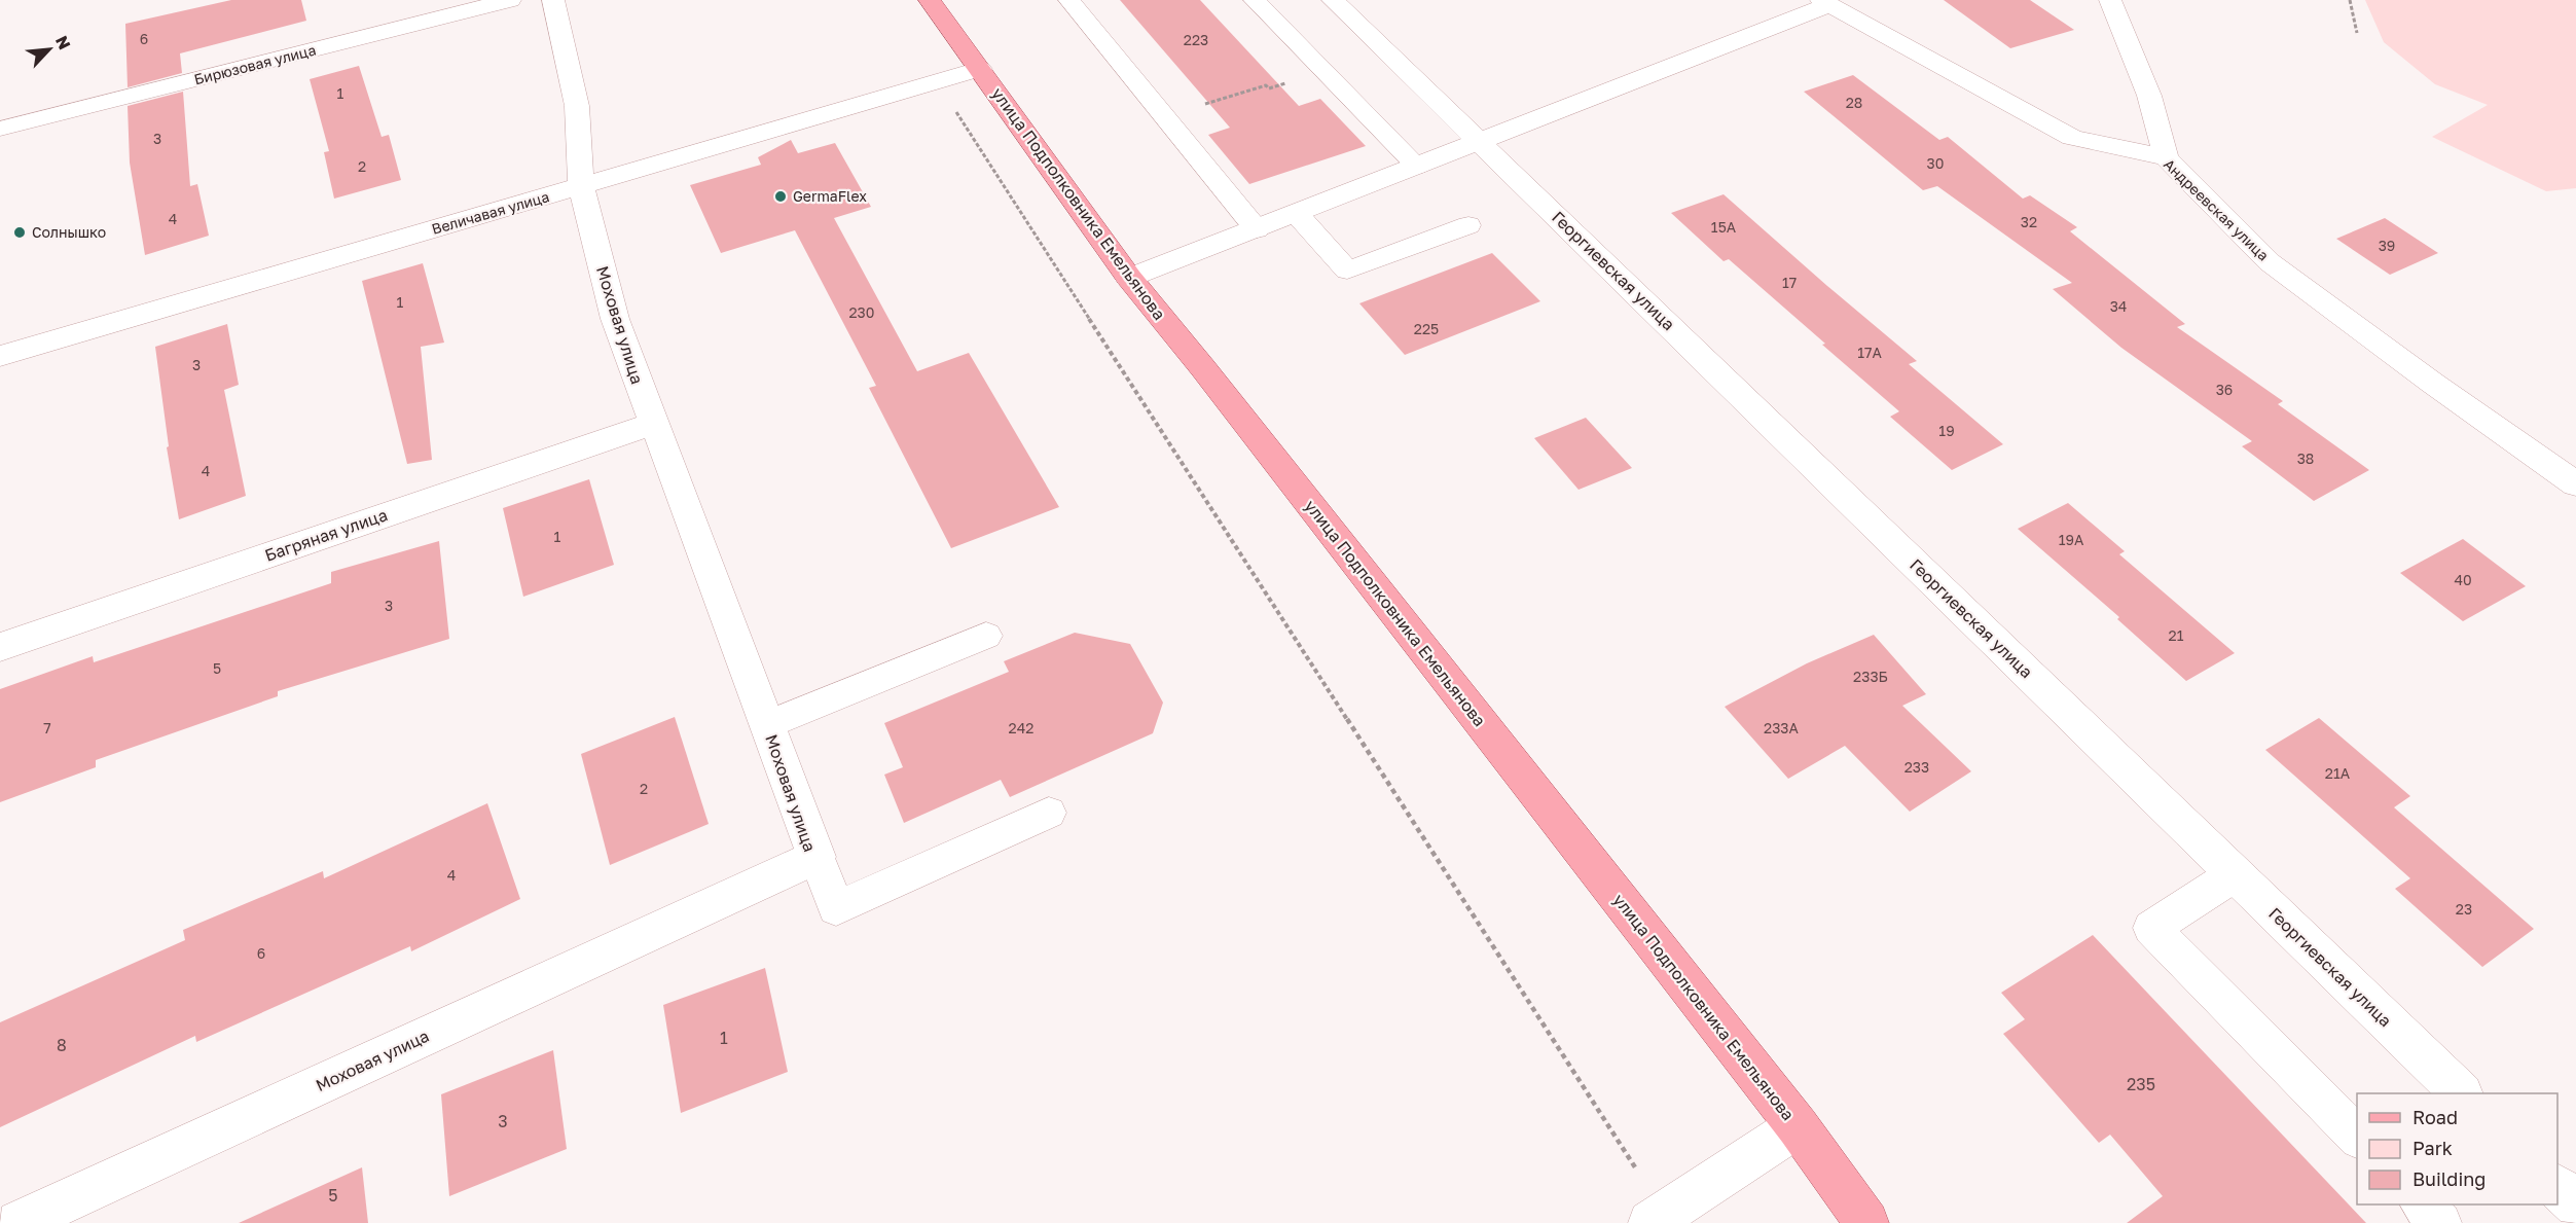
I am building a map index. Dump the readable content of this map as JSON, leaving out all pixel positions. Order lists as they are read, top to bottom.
{
  "streets": {
    "main road": ["улица Подполковника Емельянова"],
    "street": [
      "Бирюзовая улица",
      "Андреевская улица",
      "Величавая улица",
      "Георгиевская улица",
      "Моховая улица",
      "Багряная улица"
    ]
  },
  "crossings": [
    ["улица Подполковника Емельянова", "Величавая улица"],
    ["Величавая улица", "Моховая улица"],
    ["Моховая улица", "Багряная улица"]
  ],
  "places": ["GermaFlex", "Солнышко"],
  "house_numbers": [
    "6",
    "223",
    "1",
    "28",
    "3",
    "30",
    "2",
    "4",
    "32",
    "15А",
    "39",
    "17",
    "1",
    "34",
    "230",
    "225",
    "17А",
    "3",
    "36",
    "19",
    "38",
    "4",
    "1",
    "19А",
    "40",
    "3",
    "21",
    "5",
    "233Б",
    "7",
    "242",
    "233А",
    "233",
    "21А",
    "2",
    "4",
    "23",
    "6",
    "1",
    "8",
    "235",
    "3",
    "5"
  ],
  "legend": ["Road", "Park", "Building"],
  "north": "top right"
}
